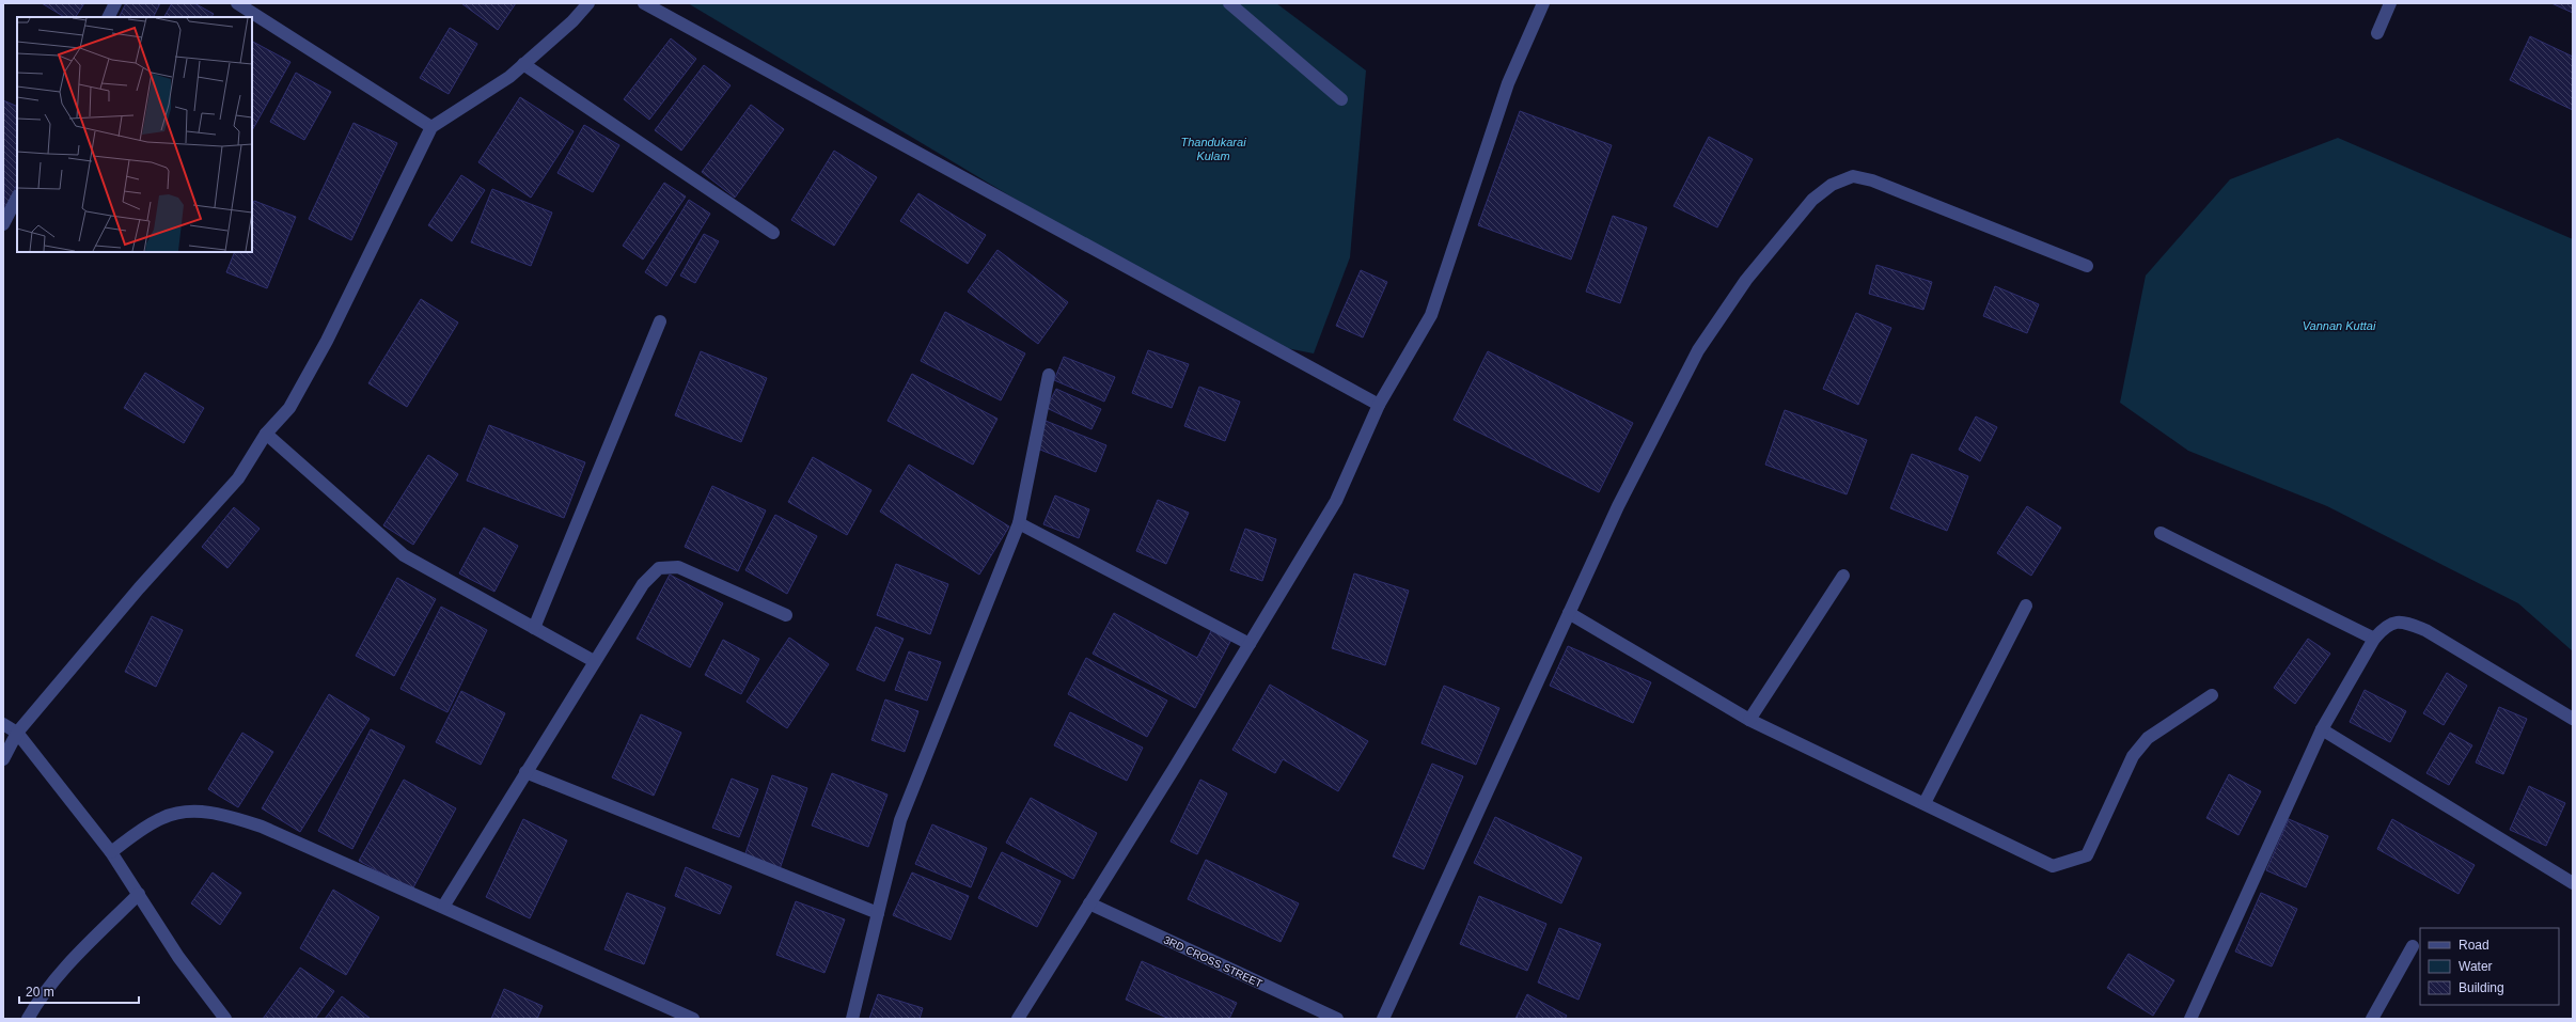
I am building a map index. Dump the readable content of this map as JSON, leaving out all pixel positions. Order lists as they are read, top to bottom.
{
  "streets": {
    "street": ["3RD CROSS STREET"]
  },
  "water": ["Thandukarai Kulam", "Vannan Kuttai"],
  "legend": ["Road", "Water", "Building"],
  "scale_bar": "20 m"
}
